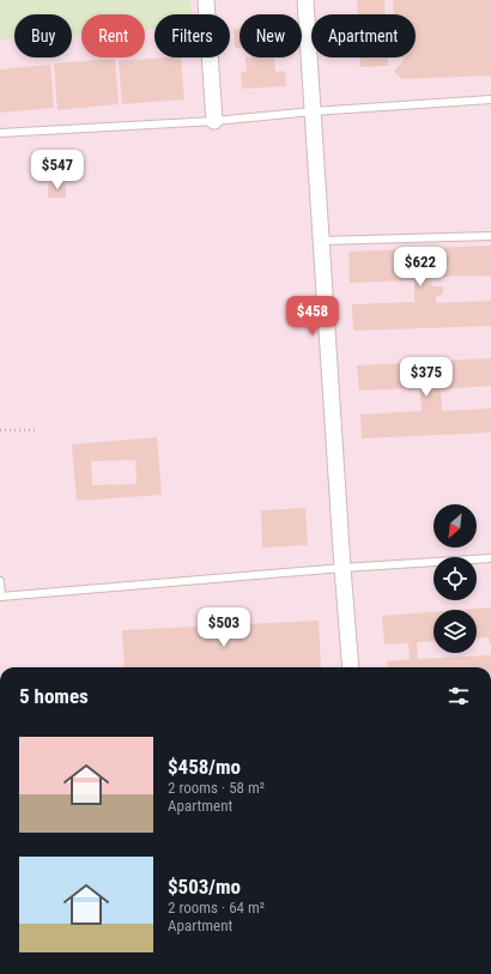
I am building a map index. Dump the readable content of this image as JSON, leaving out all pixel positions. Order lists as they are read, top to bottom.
{
  "north": "bottom left",
  "page": {
    "chip": [
      "Buy",
      "Rent",
      "Filters",
      "New",
      "Apartment"
    ],
    "price": [
      "$547",
      "$622",
      "$458",
      "$375",
      "$503"
    ],
    "heading": "5 homes",
    "list": [
      {
        "name": "$458/mo",
        "note": "2 rooms · 58 m² · Apartment"
      },
      {
        "name": "$503/mo",
        "note": "2 rooms · 64 m² · Apartment"
      }
    ]
  }
}
